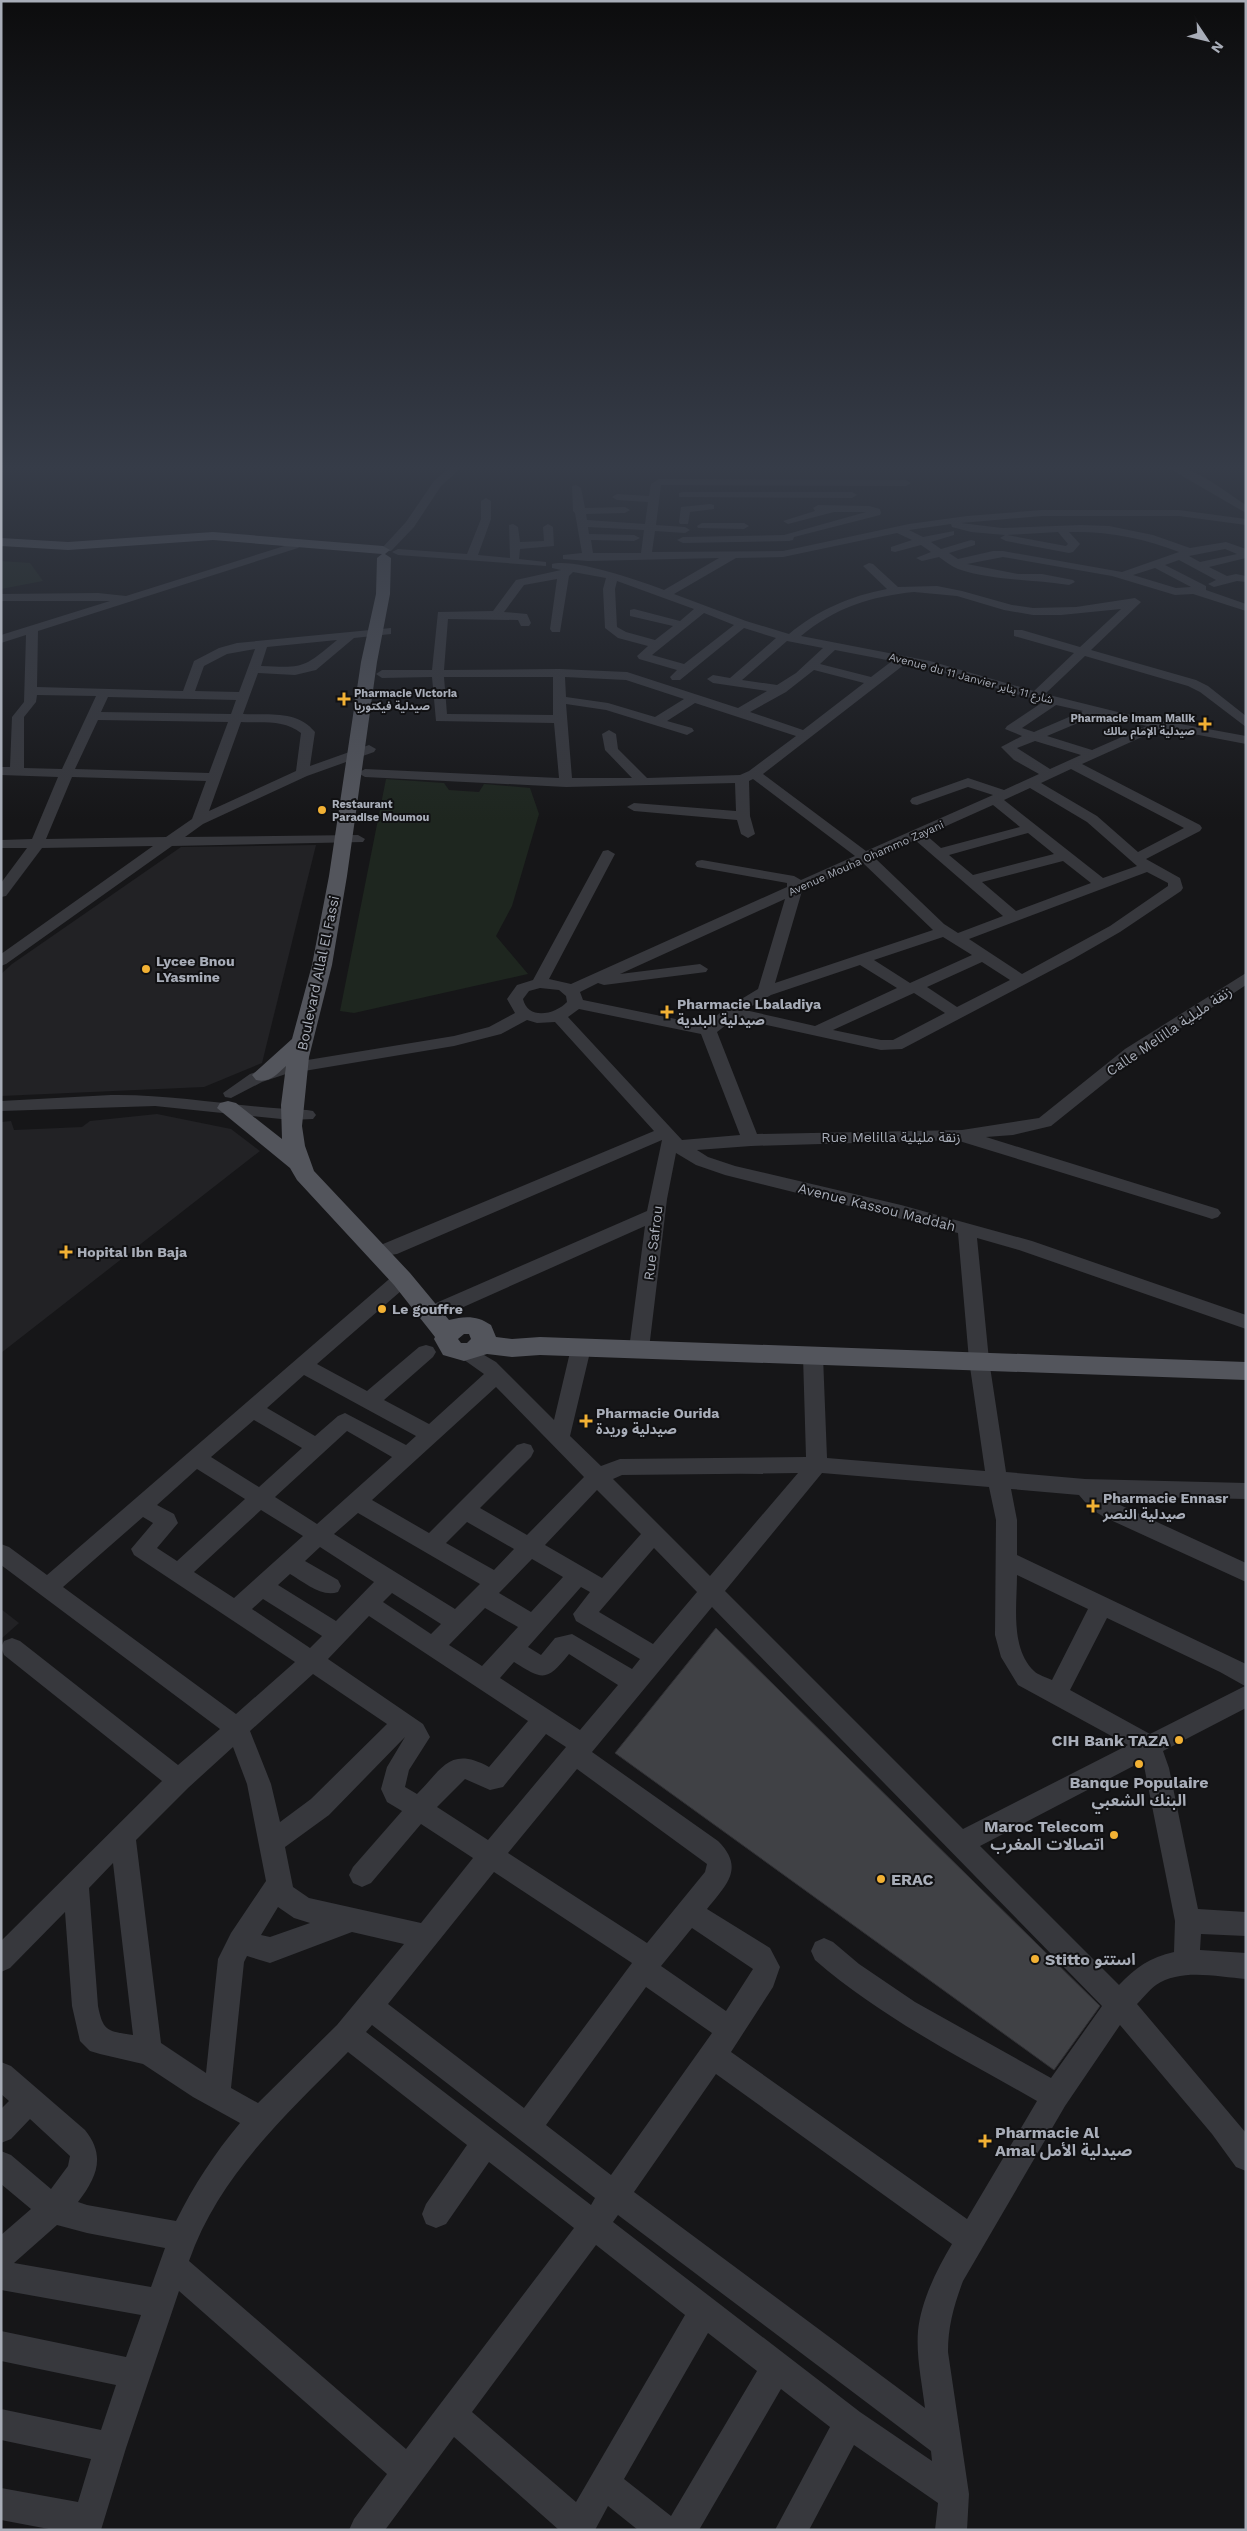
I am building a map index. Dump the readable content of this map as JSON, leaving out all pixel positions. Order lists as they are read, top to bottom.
{
  "streets": {
    "main road": ["Boulevard Allal El Fassi"],
    "street": [
      "Avenue du 11 Janvier شارع 11 يناير",
      "Avenue Mouha Ohammo Zayani",
      "Calle Melilla زنقة مليلية",
      "Rue Melilla زنقة مليلية",
      "Avenue Kassou Maddah",
      "Rue Safrou"
    ]
  },
  "crossings": [
    ["Avenue du 11 Janvier شارع 11 يناير", "Avenue Mouha Ohammo Zayani"],
    ["Avenue Mouha Ohammo Zayani", "Avenue Kassou Maddah"],
    ["Boulevard Allal El Fassi", "Rue Melilla زنقة مليلية"],
    ["Calle Melilla زنقة مليلية", "Rue Melilla زنقة مليلية"],
    ["Rue Melilla زنقة مليلية", "Avenue Kassou Maddah"],
    ["Rue Melilla زنقة مليلية", "Rue Safrou"],
    ["Avenue Kassou Maddah", "Rue Safrou"]
  ],
  "places": {
    "health": [
      "Pharmacie Victoria صيدلية فيكتوريا",
      "Pharmacie Imam Malik صيدلية الإمام مالك",
      "Pharmacie Lbaladiya صيدلية البلدية",
      "Hopital Ibn Baja",
      "Pharmacie Ourida صيدلية وريدة",
      "Pharmacie Ennasr صيدلية النصر",
      "Pharmacie Al Amal صيدلية الأمل"
    ],
    "other": [
      "Restaurant Paradise Moumou",
      "Lycee Bnou LYasmine",
      "Le gouffre",
      "CIH Bank TAZA",
      "Banque Populaire البنك الشعبي",
      "Maroc Telecom اتصالات المغرب",
      "ERAC",
      "Stitto استتو"
    ]
  },
  "north": "bottom right"
}
